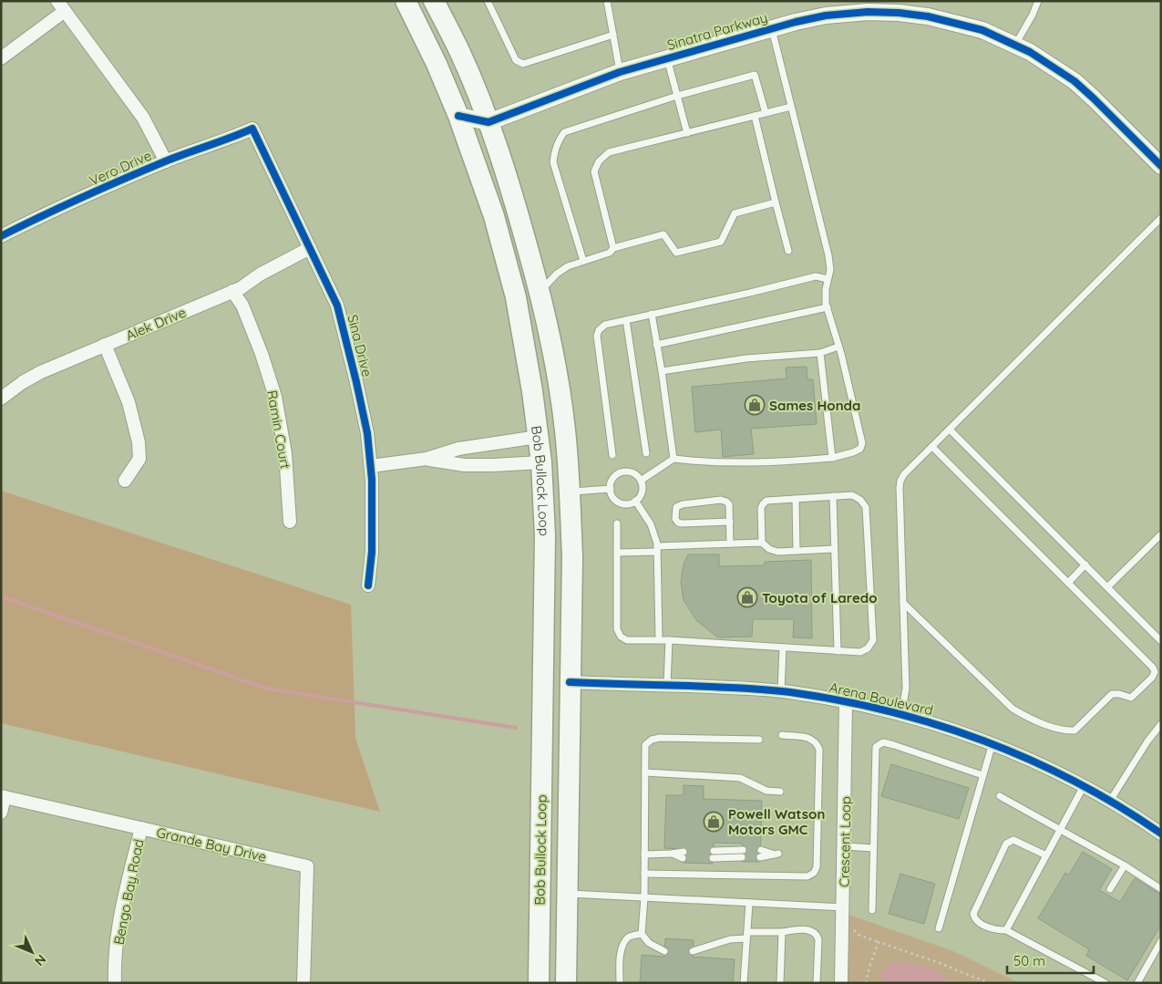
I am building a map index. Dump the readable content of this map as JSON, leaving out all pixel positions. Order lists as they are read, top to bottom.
{
  "streets": {
    "highway": ["Bob Bullock Loop"],
    "street": [
      "Sinatra Parkway",
      "Vero Drive",
      "Alek Drive",
      "Sina Drive",
      "Ramin Court",
      "Arena Boulevard",
      "Crescent Loop",
      "Grande Bay Drive",
      "Bengo Bay Road"
    ]
  },
  "crossings": [
    ["Sinatra Parkway", "Bob Bullock Loop"],
    ["Vero Drive", "Sina Drive"],
    ["Alek Drive", "Sina Drive"],
    ["Alek Drive", "Ramin Court"],
    ["Bob Bullock Loop", "Arena Boulevard"],
    ["Arena Boulevard", "Crescent Loop"],
    ["Grande Bay Drive", "Bengo Bay Road"]
  ],
  "places": {
    "shop": ["Sames Honda", "Toyota of Laredo", "Powell Watson Motors GMC"]
  },
  "scale_bar": "50 m",
  "north": "bottom right"
}
